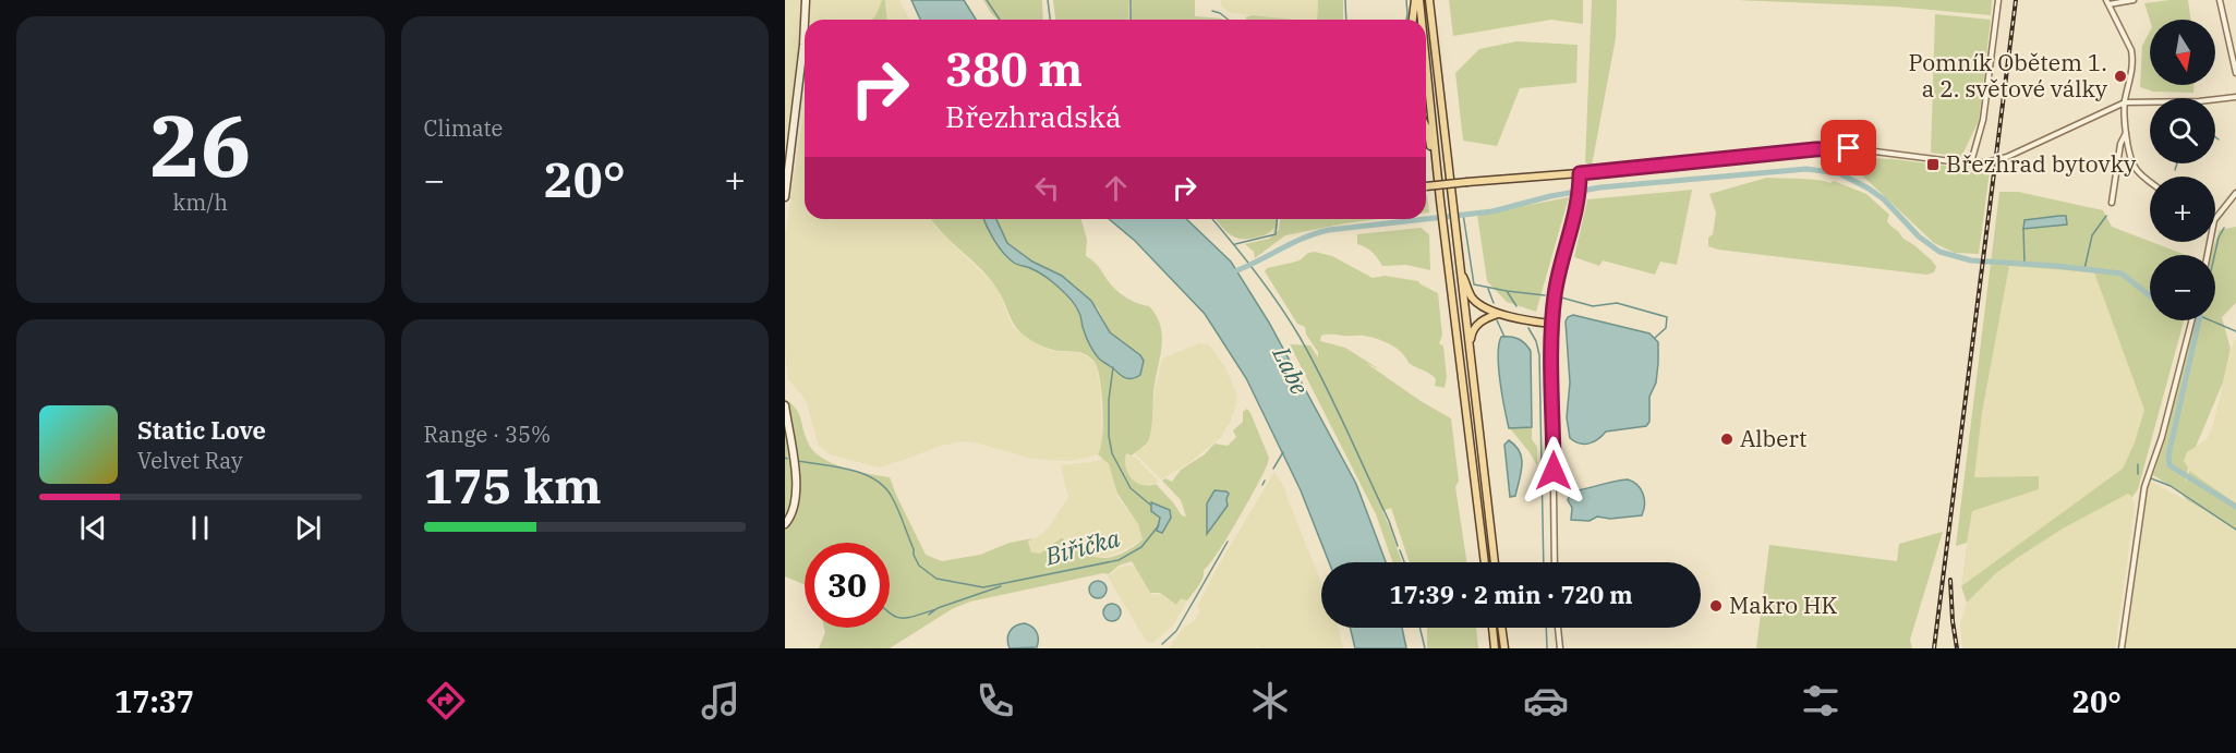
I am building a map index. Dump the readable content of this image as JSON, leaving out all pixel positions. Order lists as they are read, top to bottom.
{
  "water": ["Labe", "Biřička"],
  "places": {
    "other": ["Pomník Obětem 1. a 2. světové války", "Albert", "Makro HK"],
    "transit": ["Březhrad bytovky"]
  },
  "north": "bottom",
  "page": {
    "tile": [
      ["26", "km/h"],
      "Climate",
      ["Range · 35%", "175 km"]
    ],
    "map_buttons": ["+", "−"],
    "turn": ["380 m", "Březhradská"],
    "heat": ["−", "20°", "+"],
    "song": ["Static Love", "Velvet Ray"],
    "limit": "30",
    "trip": "17:39 · 2 min · 720 m",
    "tabs": ["17:37", "20°"]
  }
}
